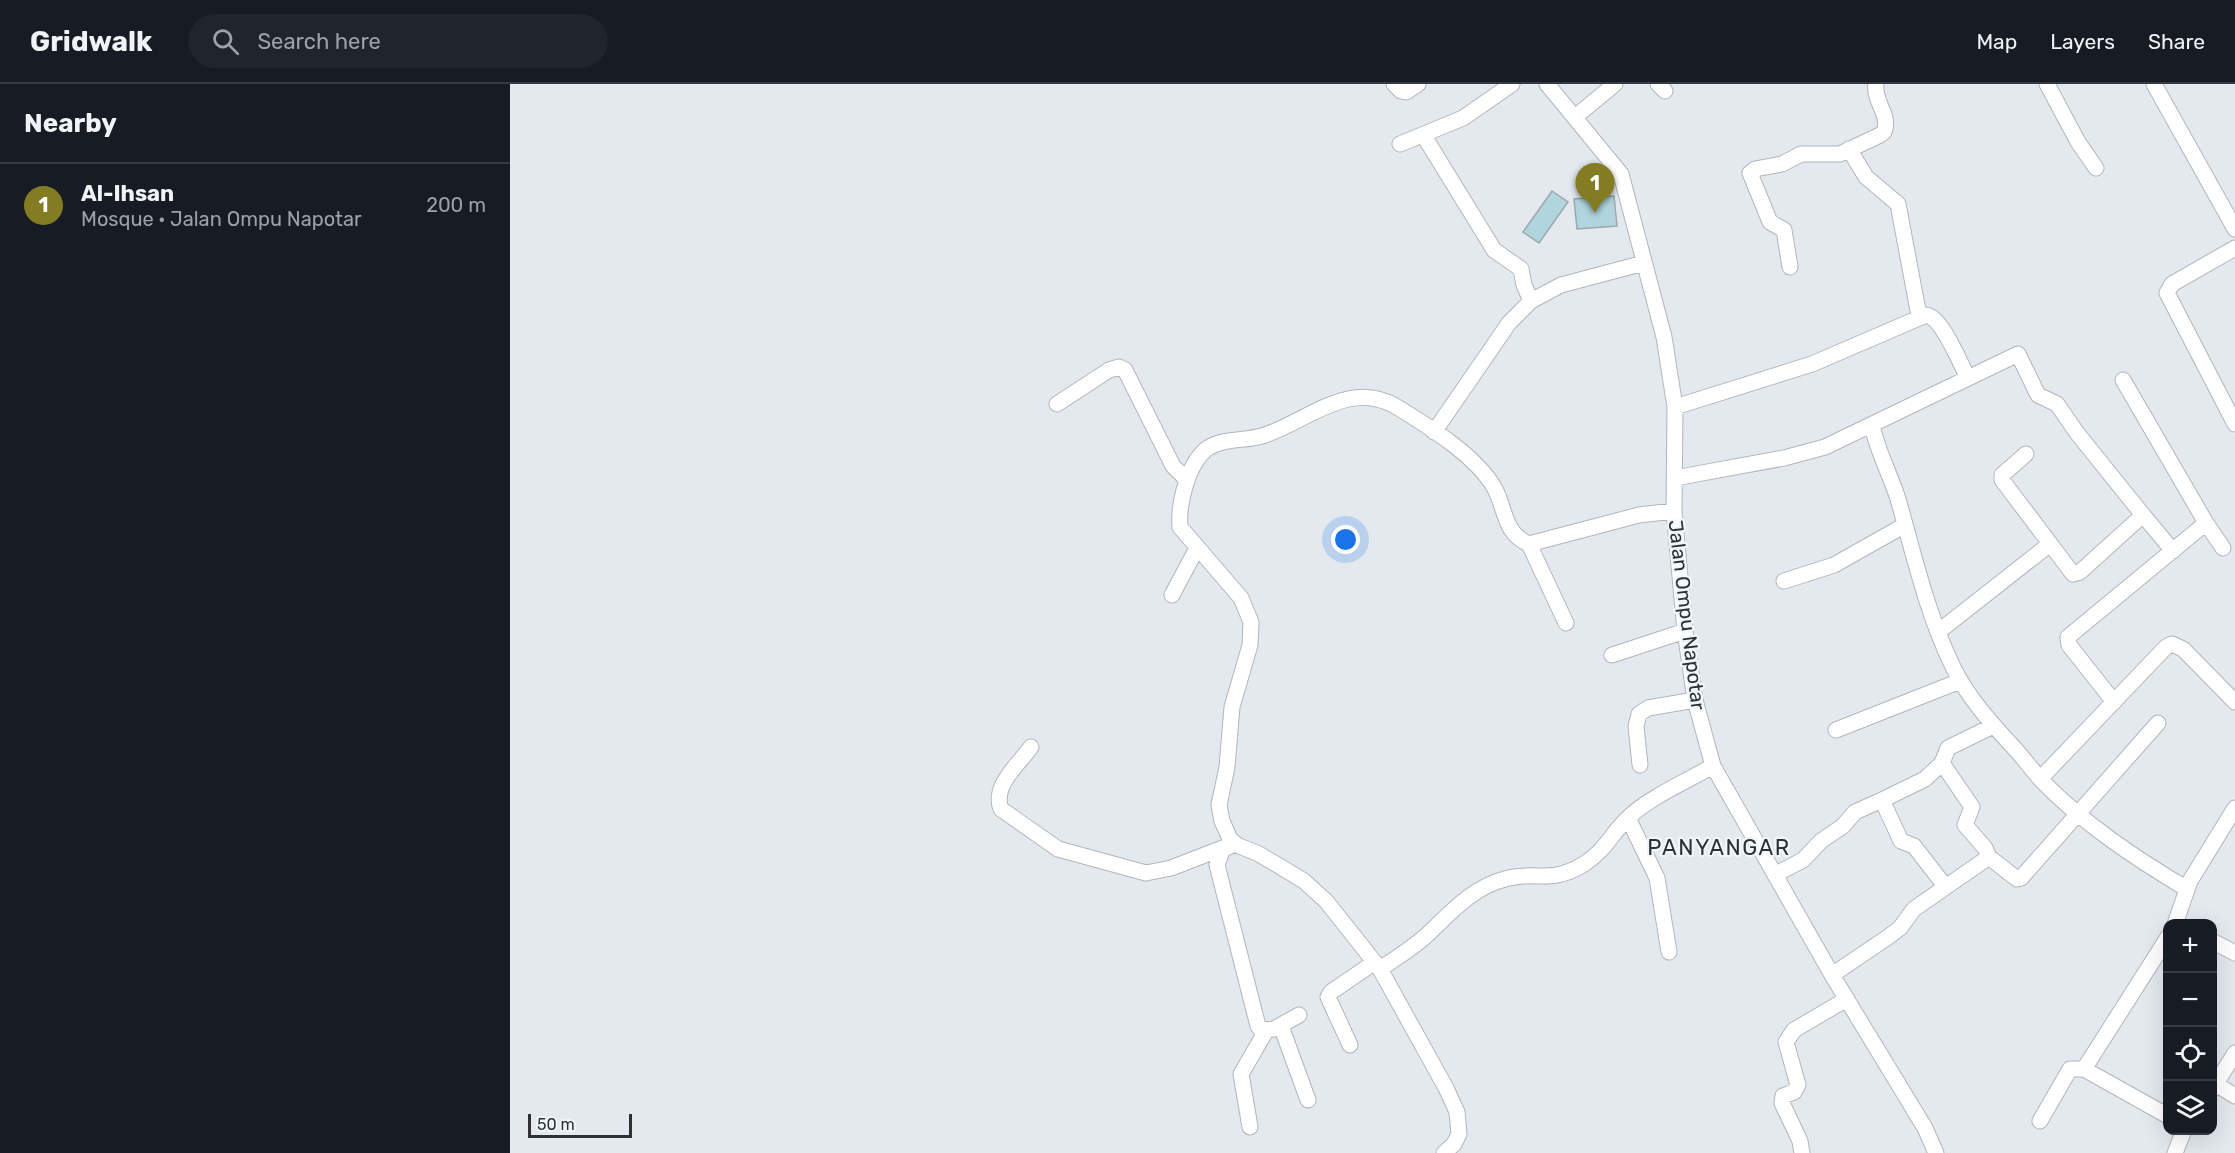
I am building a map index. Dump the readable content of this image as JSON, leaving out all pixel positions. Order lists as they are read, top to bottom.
{
  "streets": {
    "street": ["Jalan Ompu Napotar"]
  },
  "districts": ["PANYANGAR"],
  "scale_bar": "50 m",
  "page": {
    "header": "Gridwalk",
    "search": "Search here",
    "nav": ["Map", "Layers", "Share"],
    "heading": "Nearby",
    "list": [
      {
        "mark": "1",
        "name": "Al-Ihsan",
        "note": "Mosque · Jalan Ompu Napotar",
        "value": "200 m"
      }
    ],
    "pins": "1",
    "map_buttons": ["+", "−"],
    "scale": "50 m"
  }
}
